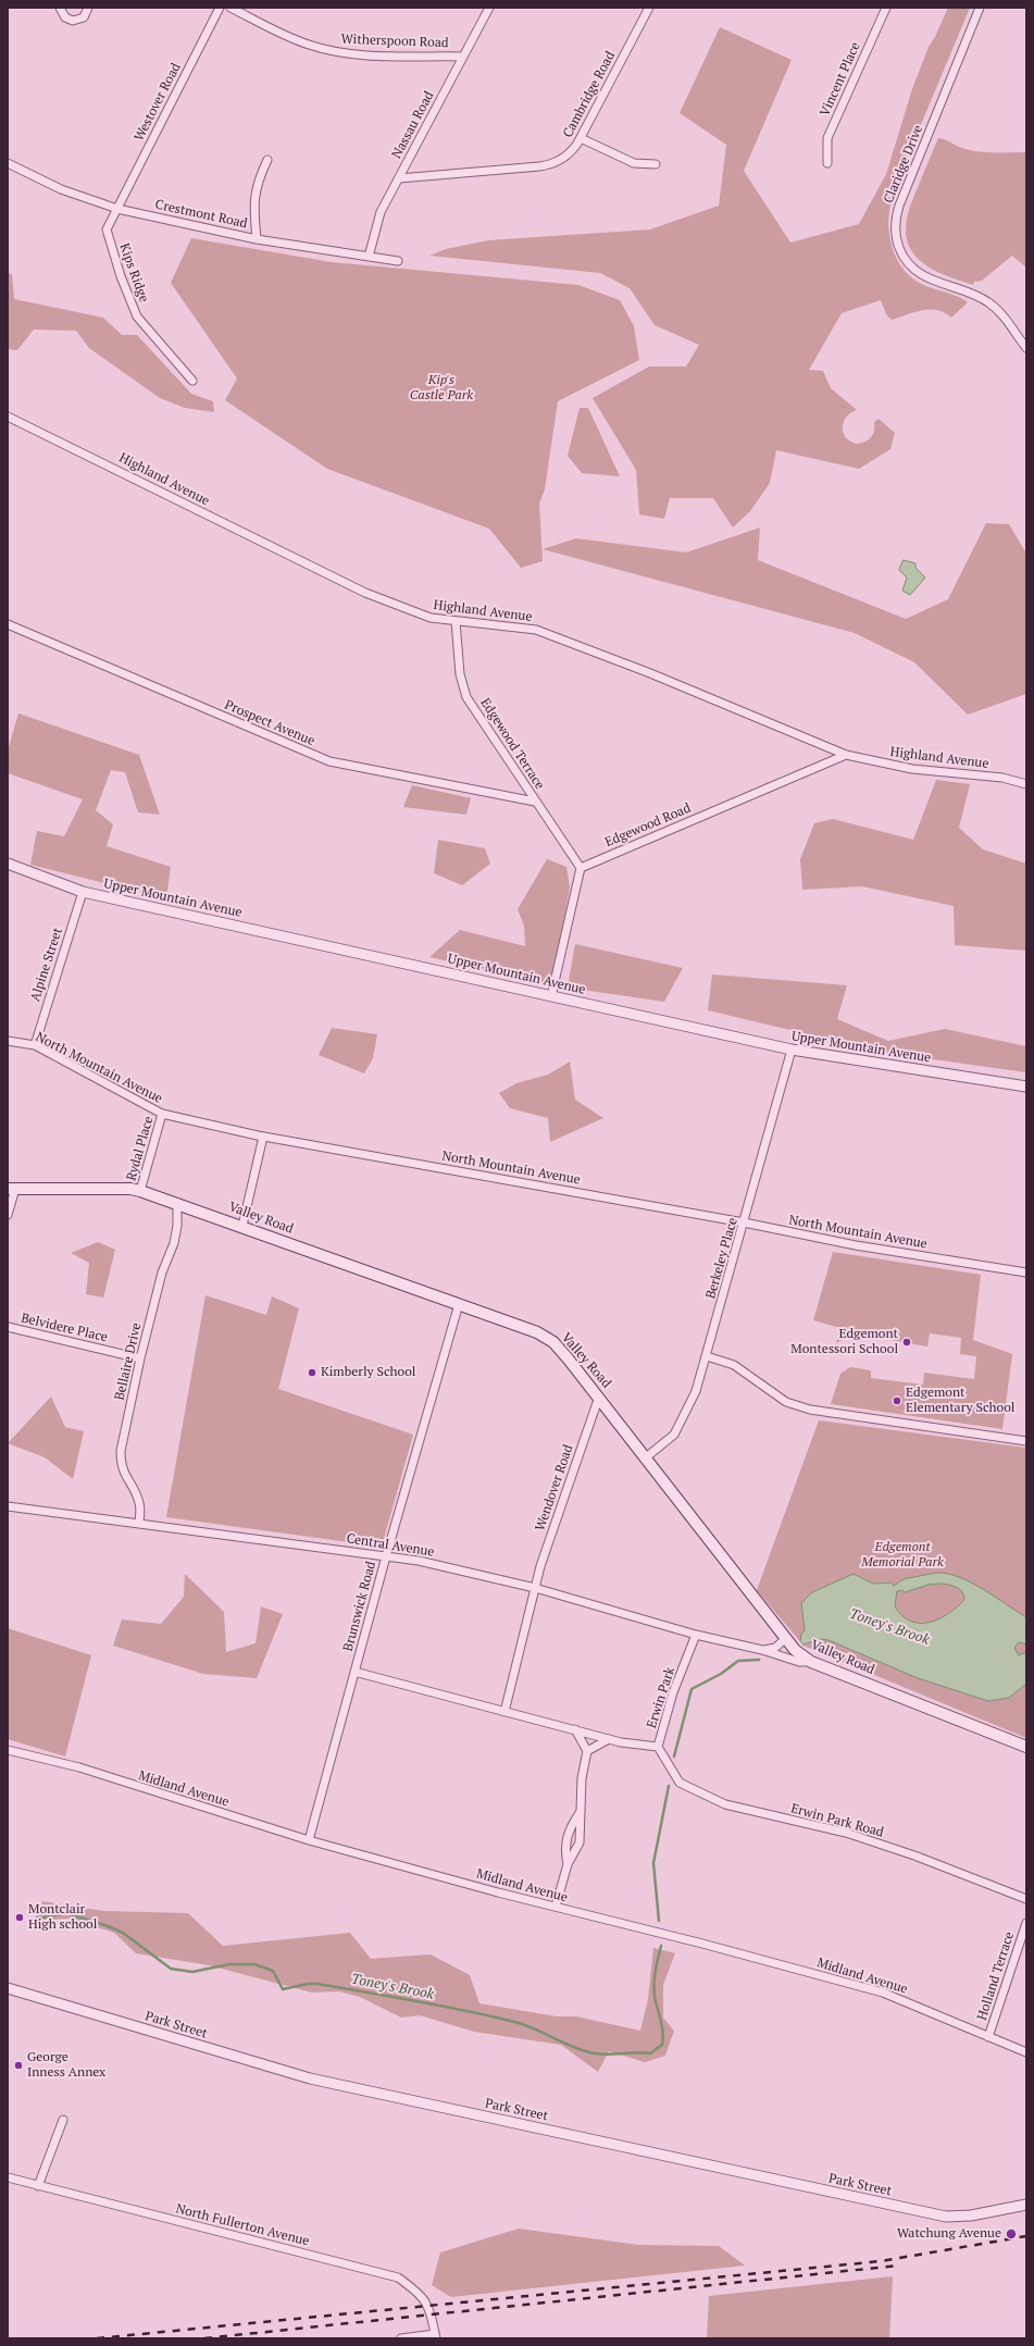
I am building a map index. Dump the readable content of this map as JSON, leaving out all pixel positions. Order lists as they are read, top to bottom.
{
  "streets": {
    "main road": ["Valley Road"],
    "street": [
      "Witherspoon Road",
      "Vincent Place",
      "Cambridge Road",
      "Westover Road",
      "Nassau Road",
      "Claridge Drive",
      "Crestmont Road",
      "Kips Ridge",
      "Highland Avenue",
      "Prospect Avenue",
      "Edgewood Terrace",
      "Edgewood Road",
      "Upper Mountain Avenue",
      "Alpine Street",
      "North Mountain Avenue",
      "Rydal Place",
      "Berkeley Place",
      "Belvidere Place",
      "Bellaire Drive",
      "Wendover Road",
      "Central Avenue",
      "Brunswick Road",
      "Erwin Park",
      "Midland Avenue",
      "Erwin Park Road",
      "Holland Terrace",
      "Park Street",
      "North Fullerton Avenue"
    ]
  },
  "crossings": [
    ["Witherspoon Road", "Nassau Road"],
    ["Cambridge Road", "Nassau Road"],
    ["Westover Road", "Crestmont Road"],
    ["Westover Road", "Kips Ridge"],
    ["Nassau Road", "Crestmont Road"],
    ["Crestmont Road", "Kips Ridge"],
    ["Highland Avenue", "Edgewood Terrace"],
    ["Highland Avenue", "Edgewood Road"],
    ["Prospect Avenue", "Edgewood Terrace"],
    ["Edgewood Terrace", "Edgewood Road"],
    ["Upper Mountain Avenue", "Alpine Street"],
    ["Upper Mountain Avenue", "Berkeley Place"],
    ["Alpine Street", "North Mountain Avenue"],
    ["North Mountain Avenue", "Rydal Place"],
    ["North Mountain Avenue", "Berkeley Place"],
    ["Rydal Place", "Valley Road"],
    ["Valley Road", "Berkeley Place"],
    ["Valley Road", "Bellaire Drive"],
    ["Valley Road", "Wendover Road"],
    ["Valley Road", "Central Avenue"],
    ["Valley Road", "Brunswick Road"],
    ["Belvidere Place", "Bellaire Drive"],
    ["Bellaire Drive", "Central Avenue"],
    ["Wendover Road", "Central Avenue"],
    ["Central Avenue", "Brunswick Road"],
    ["Central Avenue", "Erwin Park"],
    ["Brunswick Road", "Erwin Park"],
    ["Brunswick Road", "Midland Avenue"],
    ["Erwin Park", "Erwin Park Road"],
    ["Midland Avenue", "Holland Terrace"]
  ],
  "water": ["Toney's Brook"],
  "parks": ["Kip's Castle Park", "Edgemont Memorial Park"],
  "places": [
    "Edgemont Montessori School",
    "Kimberly School",
    "Edgemont Elementary School",
    "Montclair High school",
    "George Inness Annex",
    "Watchung Avenue"
  ]
}
